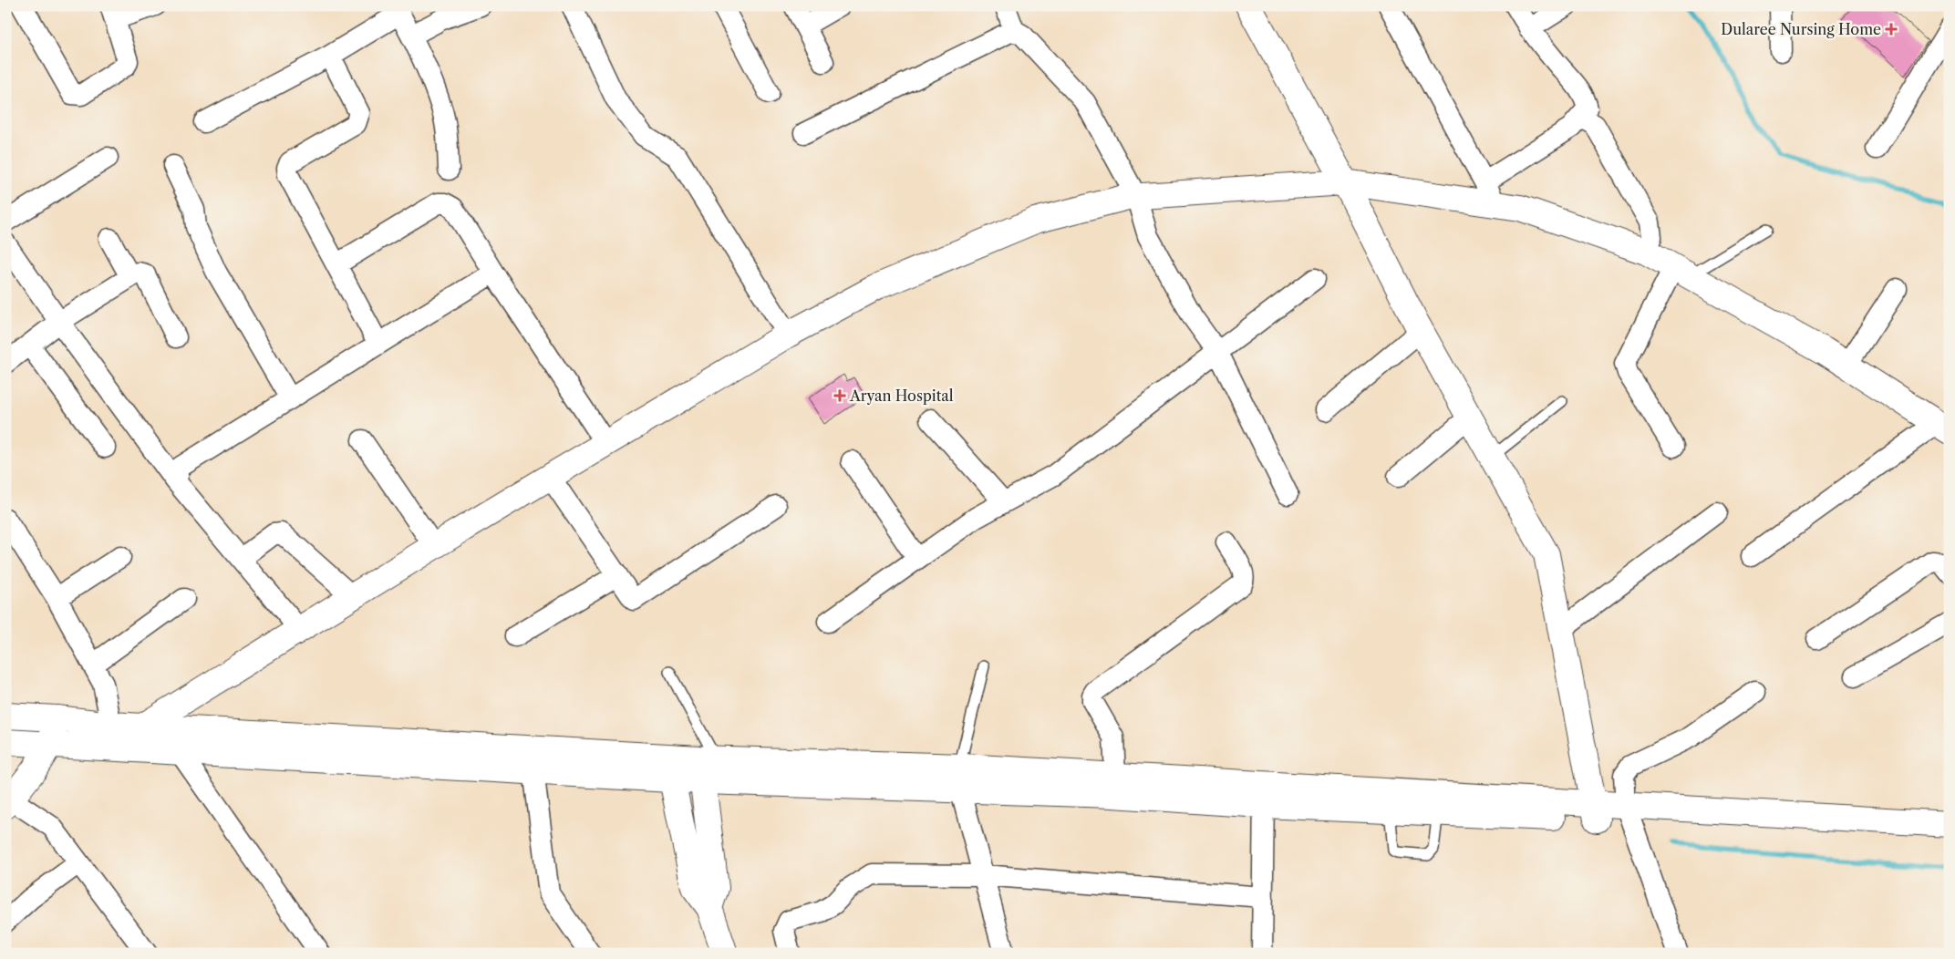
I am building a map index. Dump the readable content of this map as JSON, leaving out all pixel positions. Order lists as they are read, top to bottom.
{
  "places": {
    "health": ["Dularee Nursing Home", "Aryan Hospital"]
  }
}
